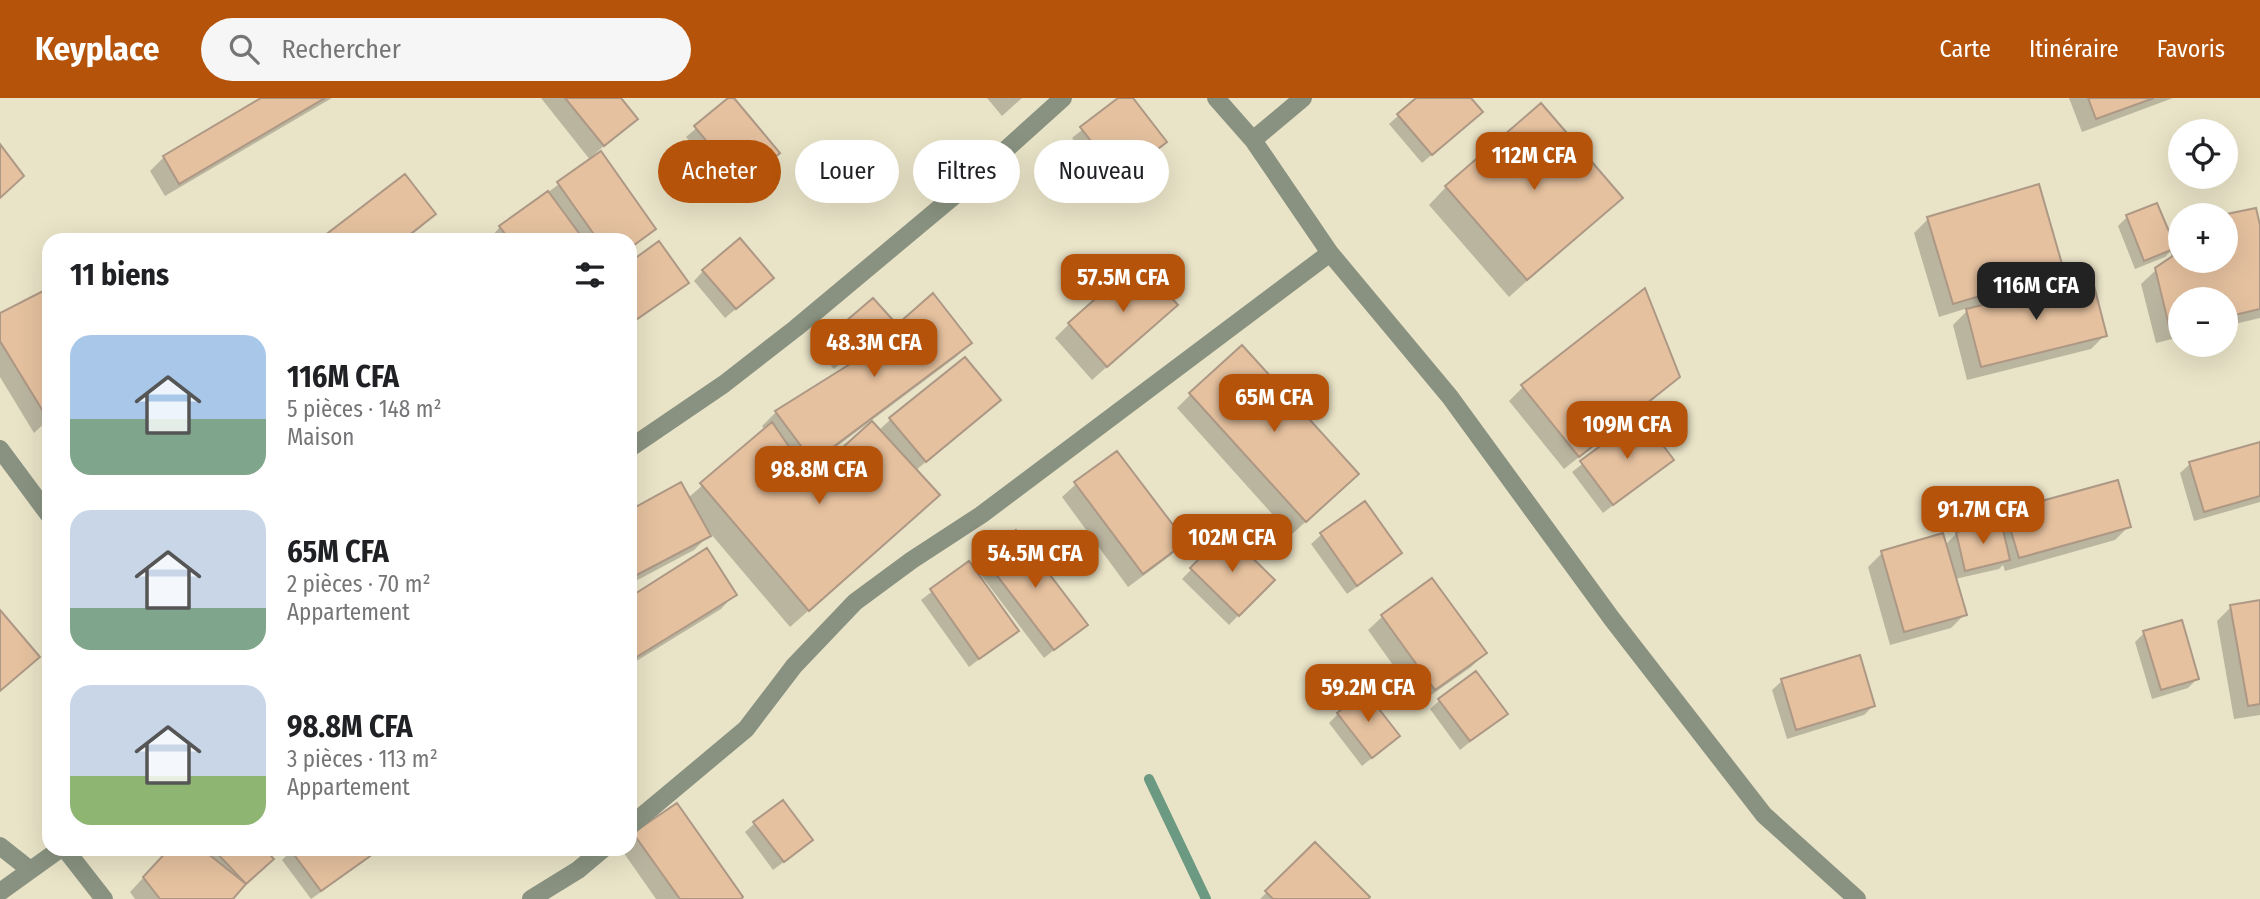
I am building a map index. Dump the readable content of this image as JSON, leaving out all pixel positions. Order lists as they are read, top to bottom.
{
  "page": {
    "header": "Keyplace",
    "search": "Rechercher",
    "nav": ["Carte", "Itinéraire", "Favoris"],
    "map_buttons": ["+", "−"],
    "price": [
      "112M CFA",
      "57.5M CFA",
      "116M CFA",
      "48.3M CFA",
      "65M CFA",
      "109M CFA",
      "98.8M CFA",
      "91.7M CFA",
      "102M CFA",
      "54.5M CFA",
      "59.2M CFA"
    ],
    "chip": [
      "Acheter",
      "Louer",
      "Filtres",
      "Nouveau"
    ],
    "heading": "11 biens",
    "list": [
      {
        "name": "116M CFA",
        "note": "5 pièces · 148 m² · Maison"
      },
      {
        "name": "65M CFA",
        "note": "2 pièces · 70 m² · Appartement"
      },
      {
        "name": "98.8M CFA",
        "note": "3 pièces · 113 m² · Appartement"
      }
    ]
  }
}
